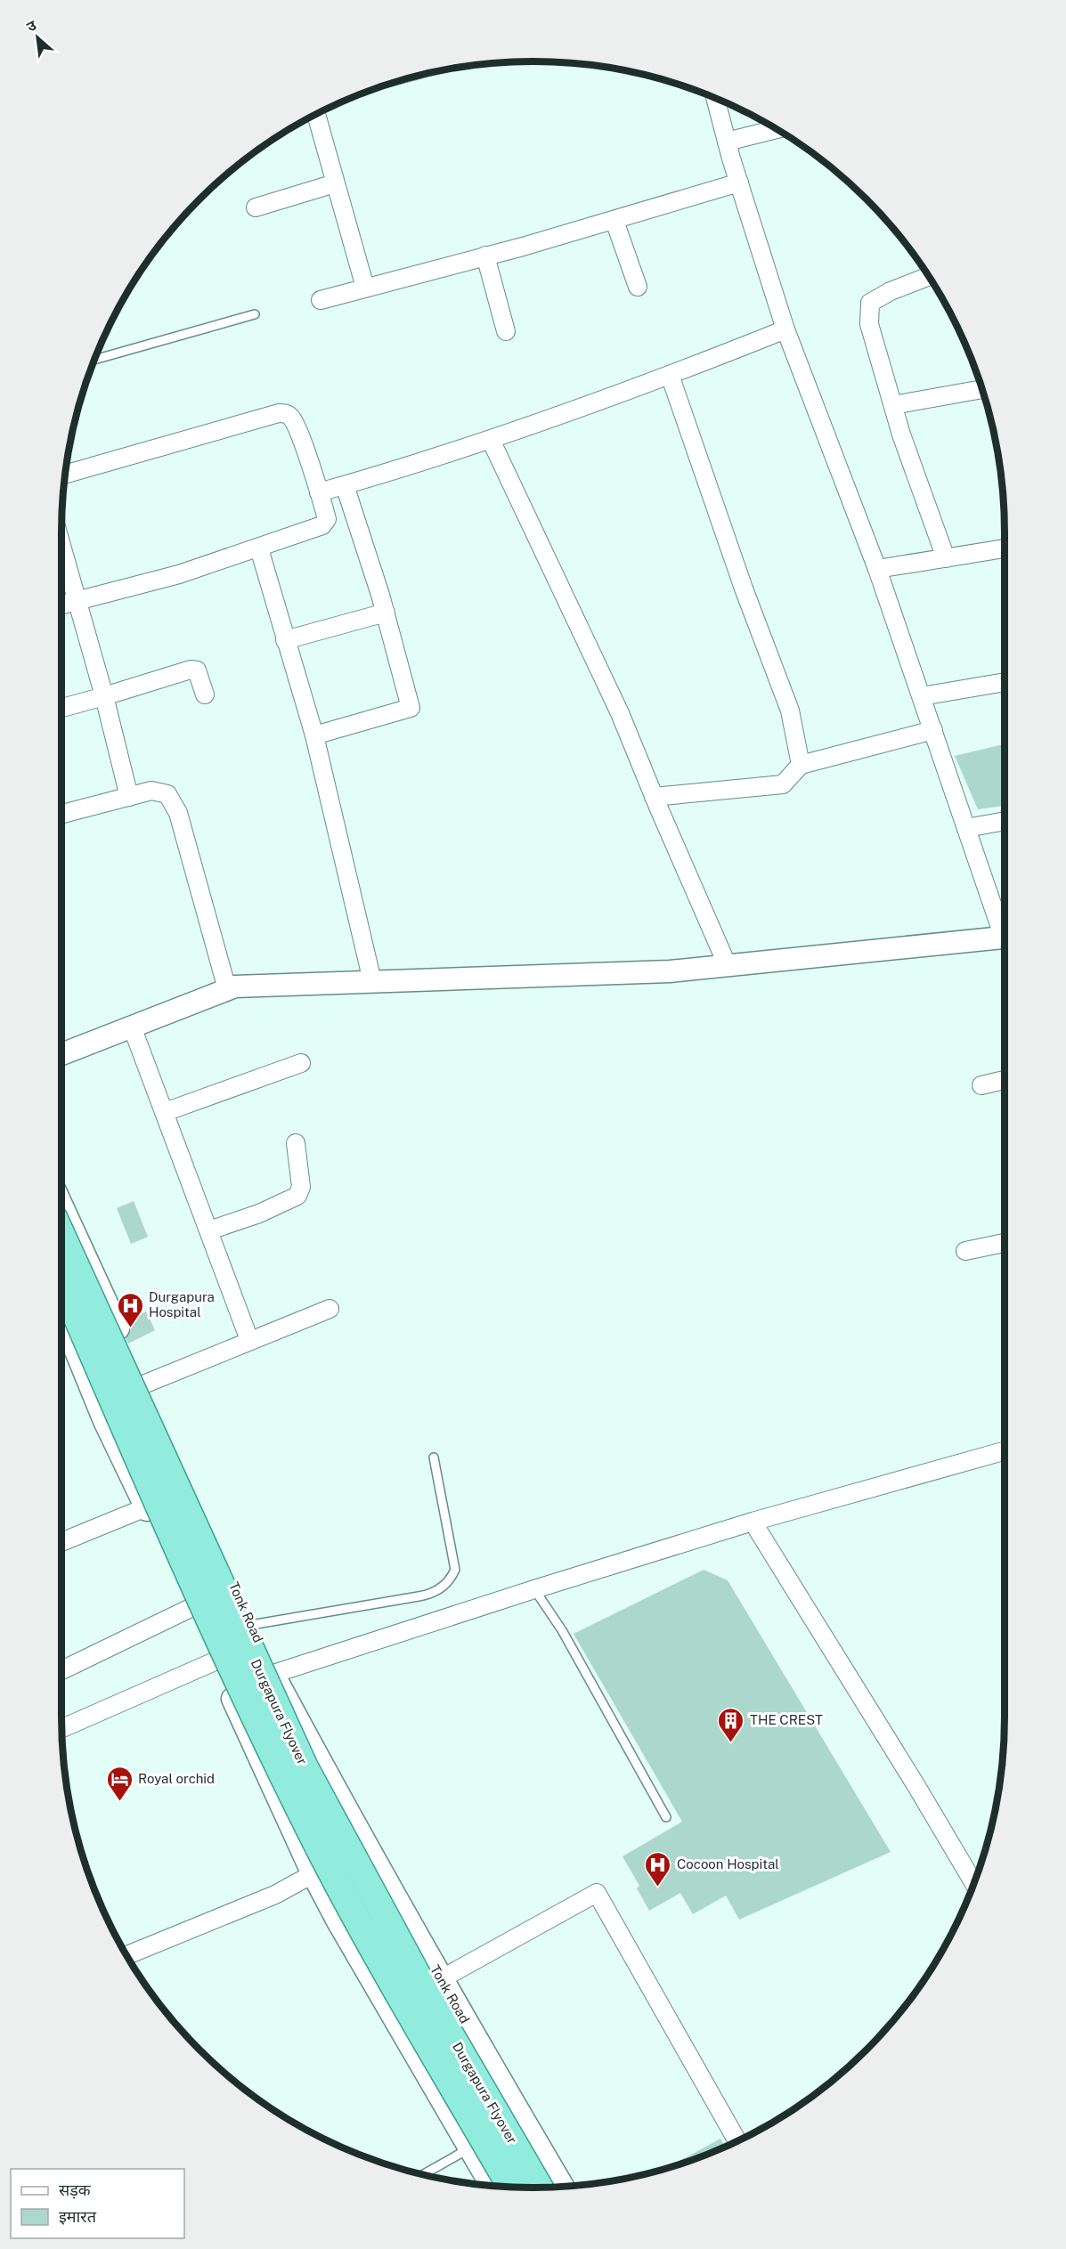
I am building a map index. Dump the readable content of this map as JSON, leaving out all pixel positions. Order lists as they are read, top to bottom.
{
  "streets": {
    "main road": ["Durgapura Flyover"],
    "street": ["Tonk Road"]
  },
  "places": {
    "hospital": ["Durgapura Hospital", "Cocoon Hospital"],
    "building": ["THE CREST"],
    "hotel": ["Royal orchid"]
  },
  "legend": ["सड़क", "इमारत"],
  "north": "top left"
}
